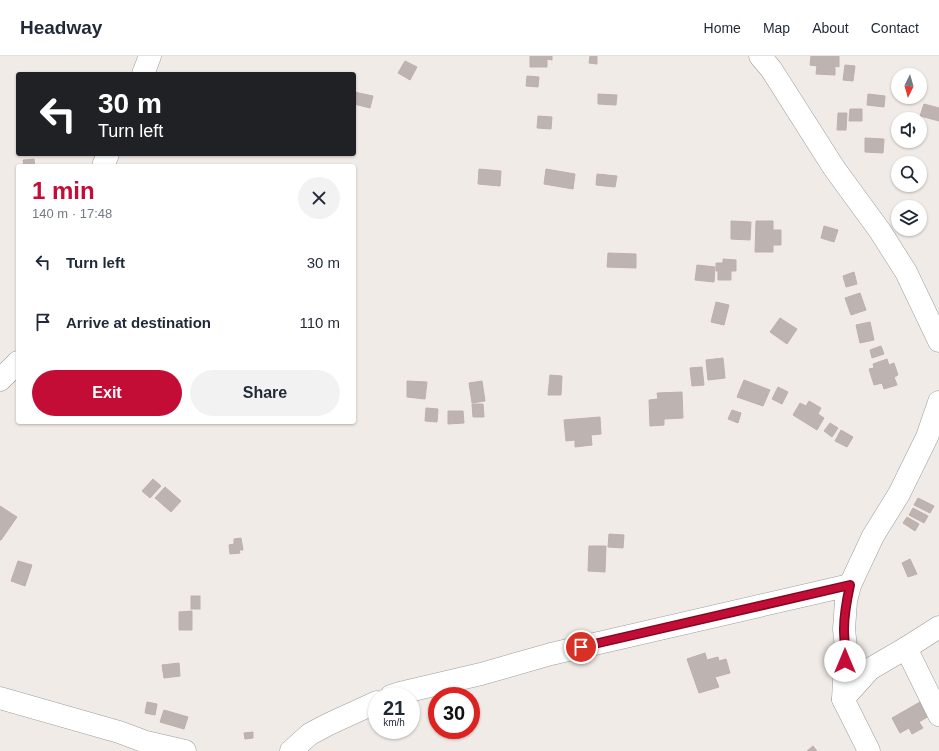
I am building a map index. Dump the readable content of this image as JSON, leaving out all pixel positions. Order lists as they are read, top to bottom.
{
  "north": "bottom",
  "page": {
    "header": "Headway",
    "nav": [
      "Home",
      "Map",
      "About",
      "Contact"
    ],
    "turn": ["30 m", "Turn left"],
    "heading": ["1 min", "140 m · 17:48"],
    "list": [
      {
        "name": "Turn left",
        "value": "30 m"
      },
      {
        "name": "Arrive at destination",
        "value": "110 m"
      }
    ],
    "buttons": ["Exit", "Share"],
    "speed": "21 km/h",
    "limit": "30"
  }
}
